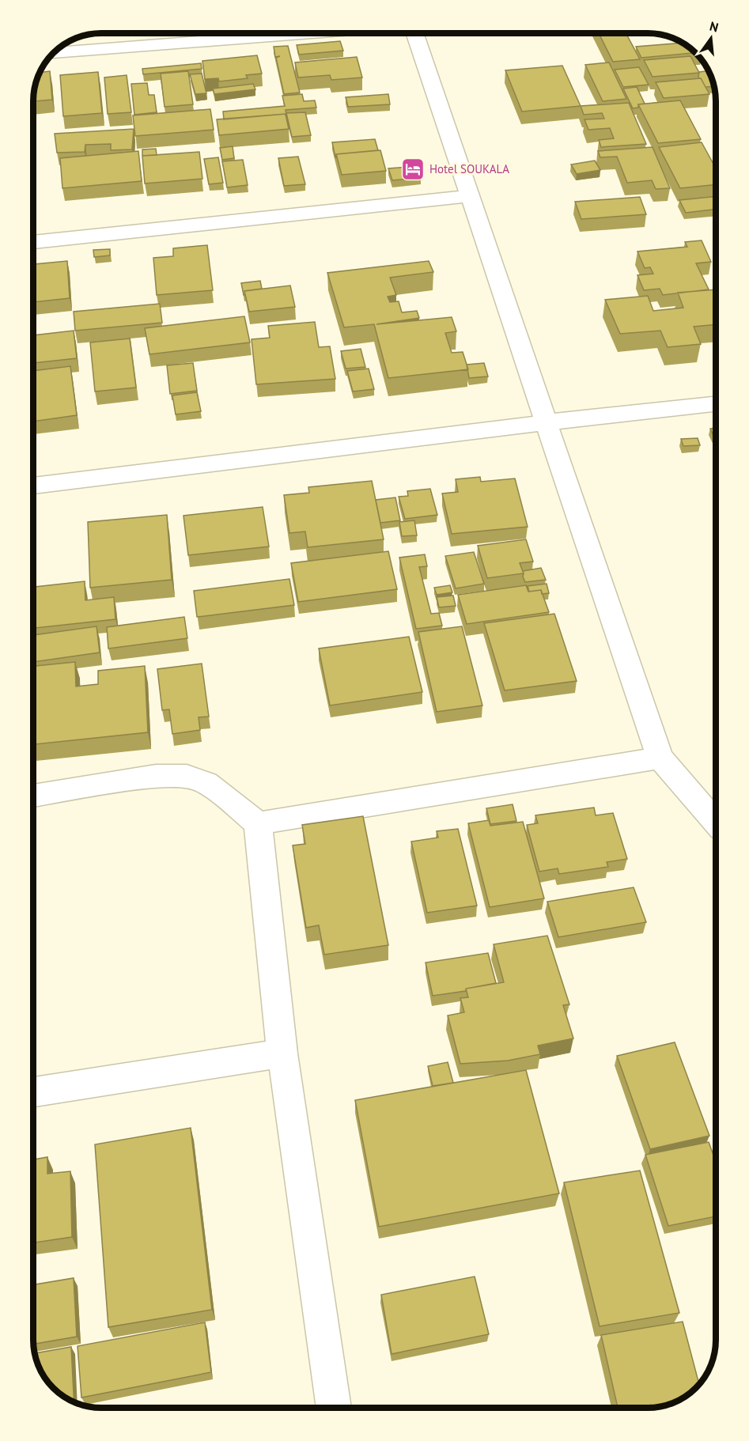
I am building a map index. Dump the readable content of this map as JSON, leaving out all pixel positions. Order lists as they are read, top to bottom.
{
  "places": {
    "hotel": ["Hotel SOUKALA"]
  },
  "north": "top"
}
